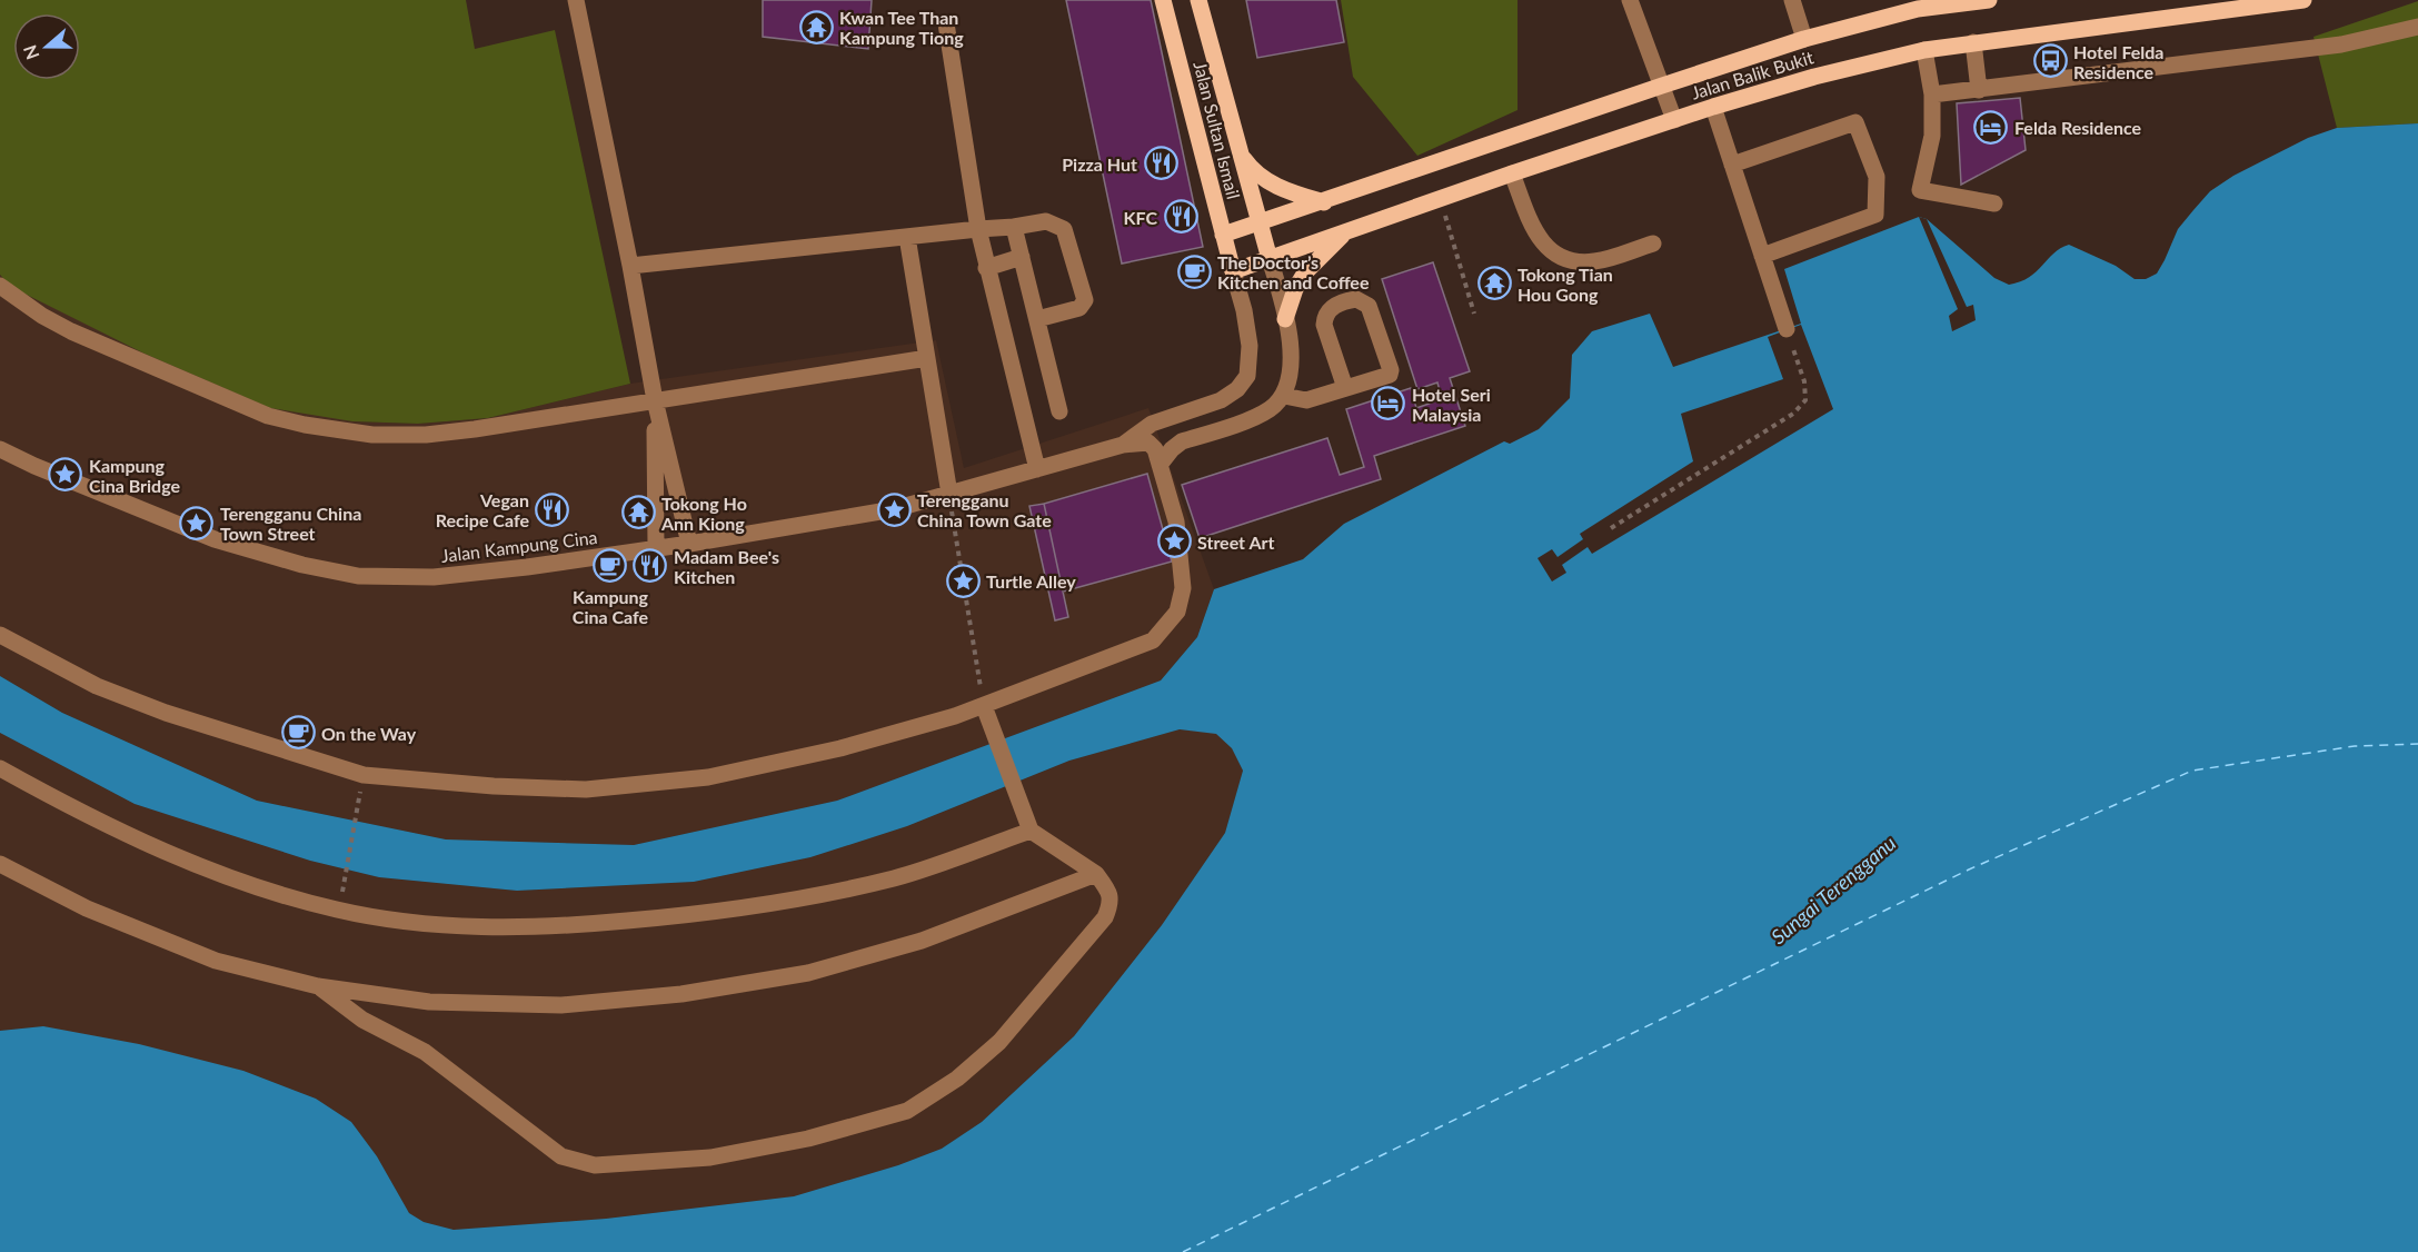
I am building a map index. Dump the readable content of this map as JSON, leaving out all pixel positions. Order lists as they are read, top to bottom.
{
  "streets": {
    "main road": ["Jalan Balik Bukit", "Jalan Sultan Ismail"],
    "street": ["Jalan Kampung Cina"]
  },
  "crossings": [
    ["Jalan Balik Bukit", "Jalan Sultan Ismail"],
    ["Jalan Balik Bukit", "Jalan Kampung Cina"],
    ["Jalan Sultan Ismail", "Jalan Kampung Cina"]
  ],
  "water": ["Sungai Terengganu"],
  "places": {
    "temple": ["Kwan Tee Than Kampung Tiong", "Tokong Tian Hou Gong", "Tokong Ho Ann Kiong"],
    "bus stop": ["Hotel Felda Residence"],
    "hotel": ["Felda Residence", "Hotel Seri Malaysia"],
    "restaurant": [
      "Pizza Hut",
      "KFC",
      "Vegan Recipe Cafe",
      "Madam Bee's Kitchen"
    ],
    "cafe": ["The Doctor’s Kitchen and Coffee", "Kampung Cina Cafe", "On the Way"],
    "place": [
      "Kampung Cina Bridge",
      "Terengganu China Town Gate",
      "Terengganu China Town Street",
      "Street Art",
      "Turtle Alley"
    ]
  },
  "north": "left"
}
